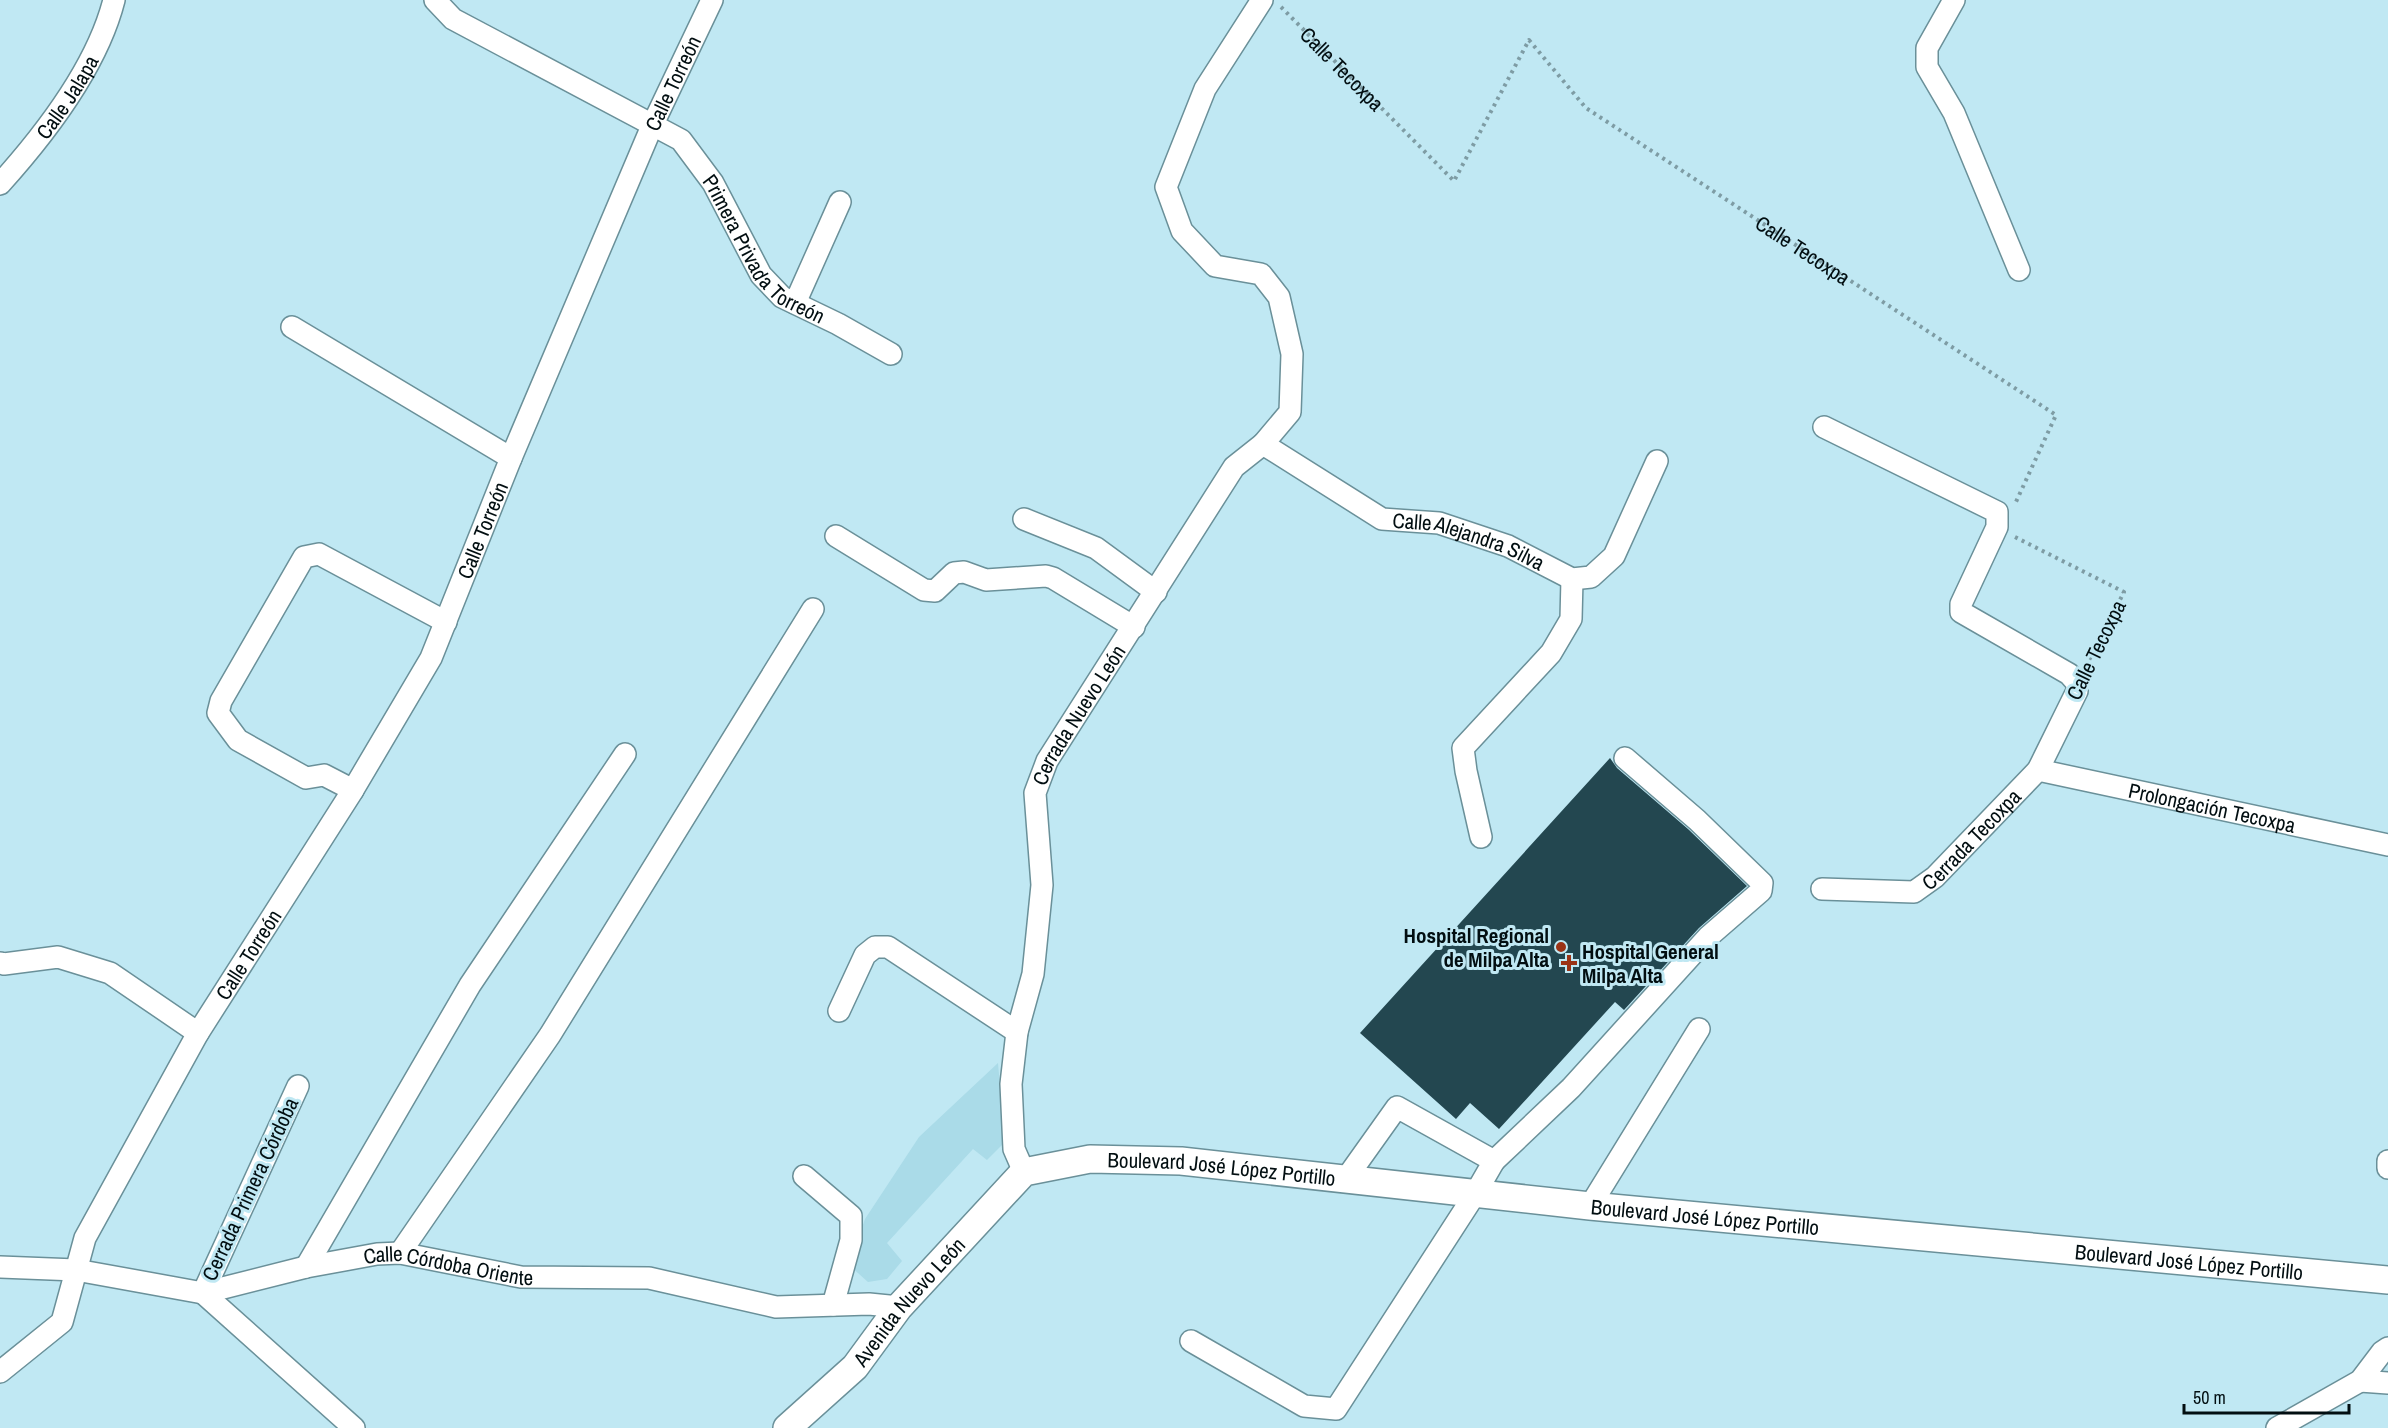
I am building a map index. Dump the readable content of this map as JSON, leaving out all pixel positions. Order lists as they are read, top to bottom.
{
  "streets": {
    "main road": ["Boulevard José López Portillo", "Avenida Nuevo León"],
    "street": [
      "Calle Tecoxpa",
      "Calle Torreón",
      "Calle Jalapa",
      "Primera Privada Torreón",
      "Calle Alejandra Silva",
      "Cerrada Nuevo León",
      "Prolongación Tecoxpa",
      "Cerrada Tecoxpa",
      "Cerrada Primera Córdoba",
      "Calle Córdoba Oriente"
    ]
  },
  "crossings": [
    ["Calle Tecoxpa", "Prolongación Tecoxpa"],
    ["Calle Tecoxpa", "Cerrada Tecoxpa"],
    ["Calle Torreón", "Primera Privada Torreón"],
    ["Calle Torreón", "Calle Córdoba Oriente"],
    ["Calle Alejandra Silva", "Cerrada Nuevo León"],
    ["Cerrada Nuevo León", "Boulevard José López Portillo"],
    ["Cerrada Nuevo León", "Avenida Nuevo León"],
    ["Prolongación Tecoxpa", "Cerrada Tecoxpa"],
    ["Boulevard José López Portillo", "Avenida Nuevo León"],
    ["Cerrada Primera Córdoba", "Calle Córdoba Oriente"],
    ["Calle Córdoba Oriente", "Avenida Nuevo León"]
  ],
  "places": {
    "other": ["Hospital Regional de Milpa Alta"],
    "health": ["Hospital General Milpa Alta"]
  },
  "scale_bar": "50 m"
}
